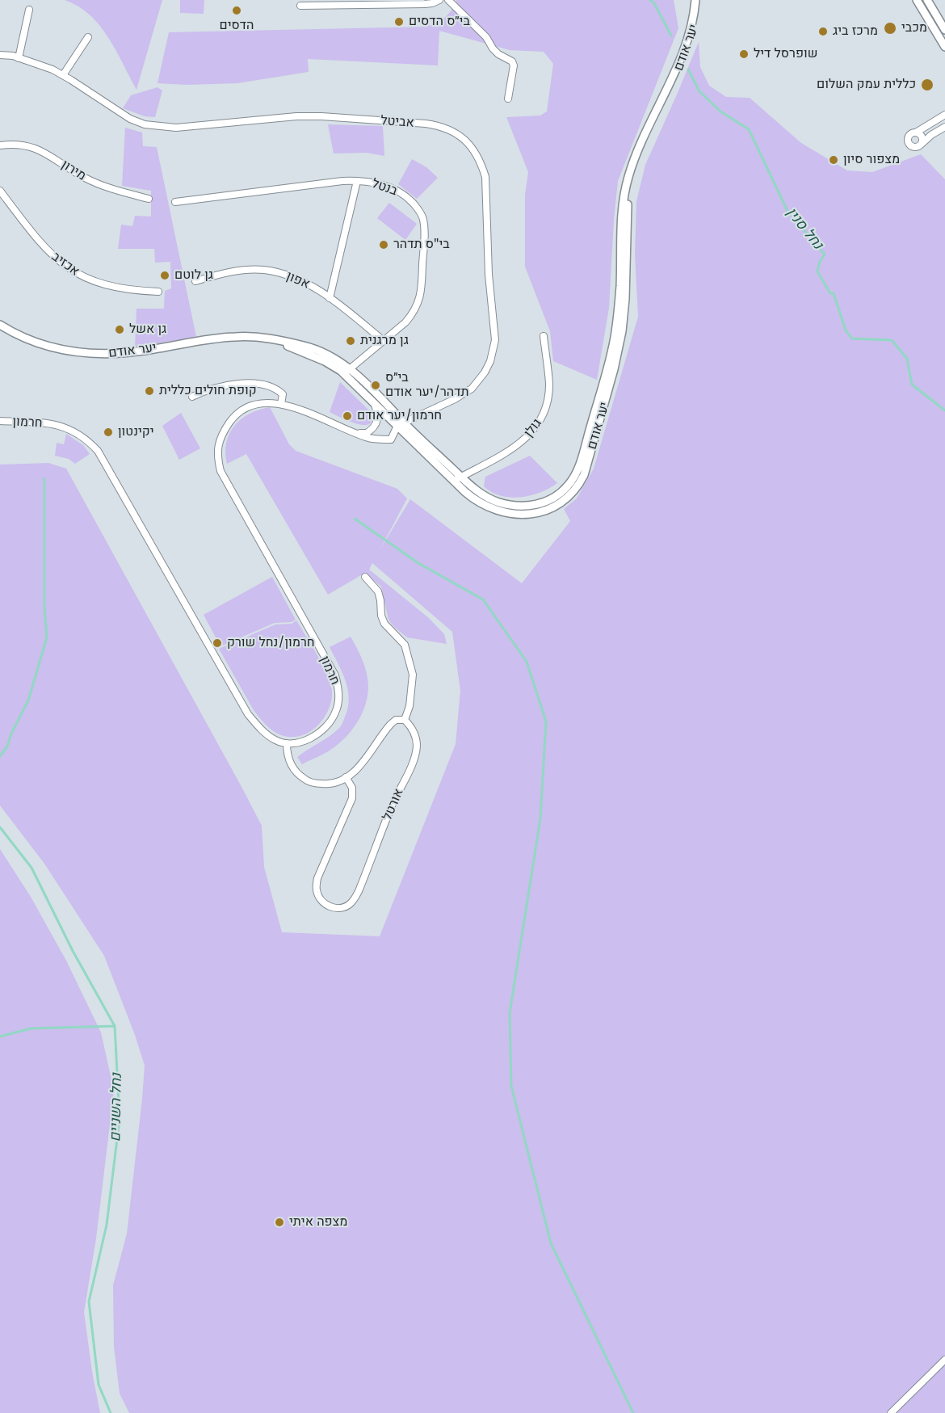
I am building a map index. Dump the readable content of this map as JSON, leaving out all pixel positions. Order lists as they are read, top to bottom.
{
  "streets": {
    "street": [
      "יער אודם",
      "אביטל",
      "מירון",
      "בנטל",
      "אכזיב",
      "אפון",
      "חרמון",
      "גולן",
      "אורטל"
    ]
  },
  "crossings": [
    ["יער אודם", "אביטל"],
    ["יער אודם", "בנטל"],
    ["יער אודם", "חרמון"],
    ["יער אודם", "גולן"],
    ["אביטל", "חרמון"],
    ["בנטל", "אפון"]
  ],
  "water": ["נחל סנין", "נחל השניים"],
  "places": [
    "הדסים",
    "בי״ס הדסים",
    "מכבי",
    "מרכז ביג",
    "שופרסל דיל",
    "כללית עמק השלום",
    "מצפור סיון",
    "בי\"ס תדהר",
    "גן לוטם",
    "גן אשל",
    "גן מרגנית",
    "בי״ס תדהר/יער אודם",
    "קופת חולים כללית",
    "חרמון/יער אודם",
    "יקינטון",
    "חרמון/נחל שורק",
    "מצפה איתי"
  ]
}
